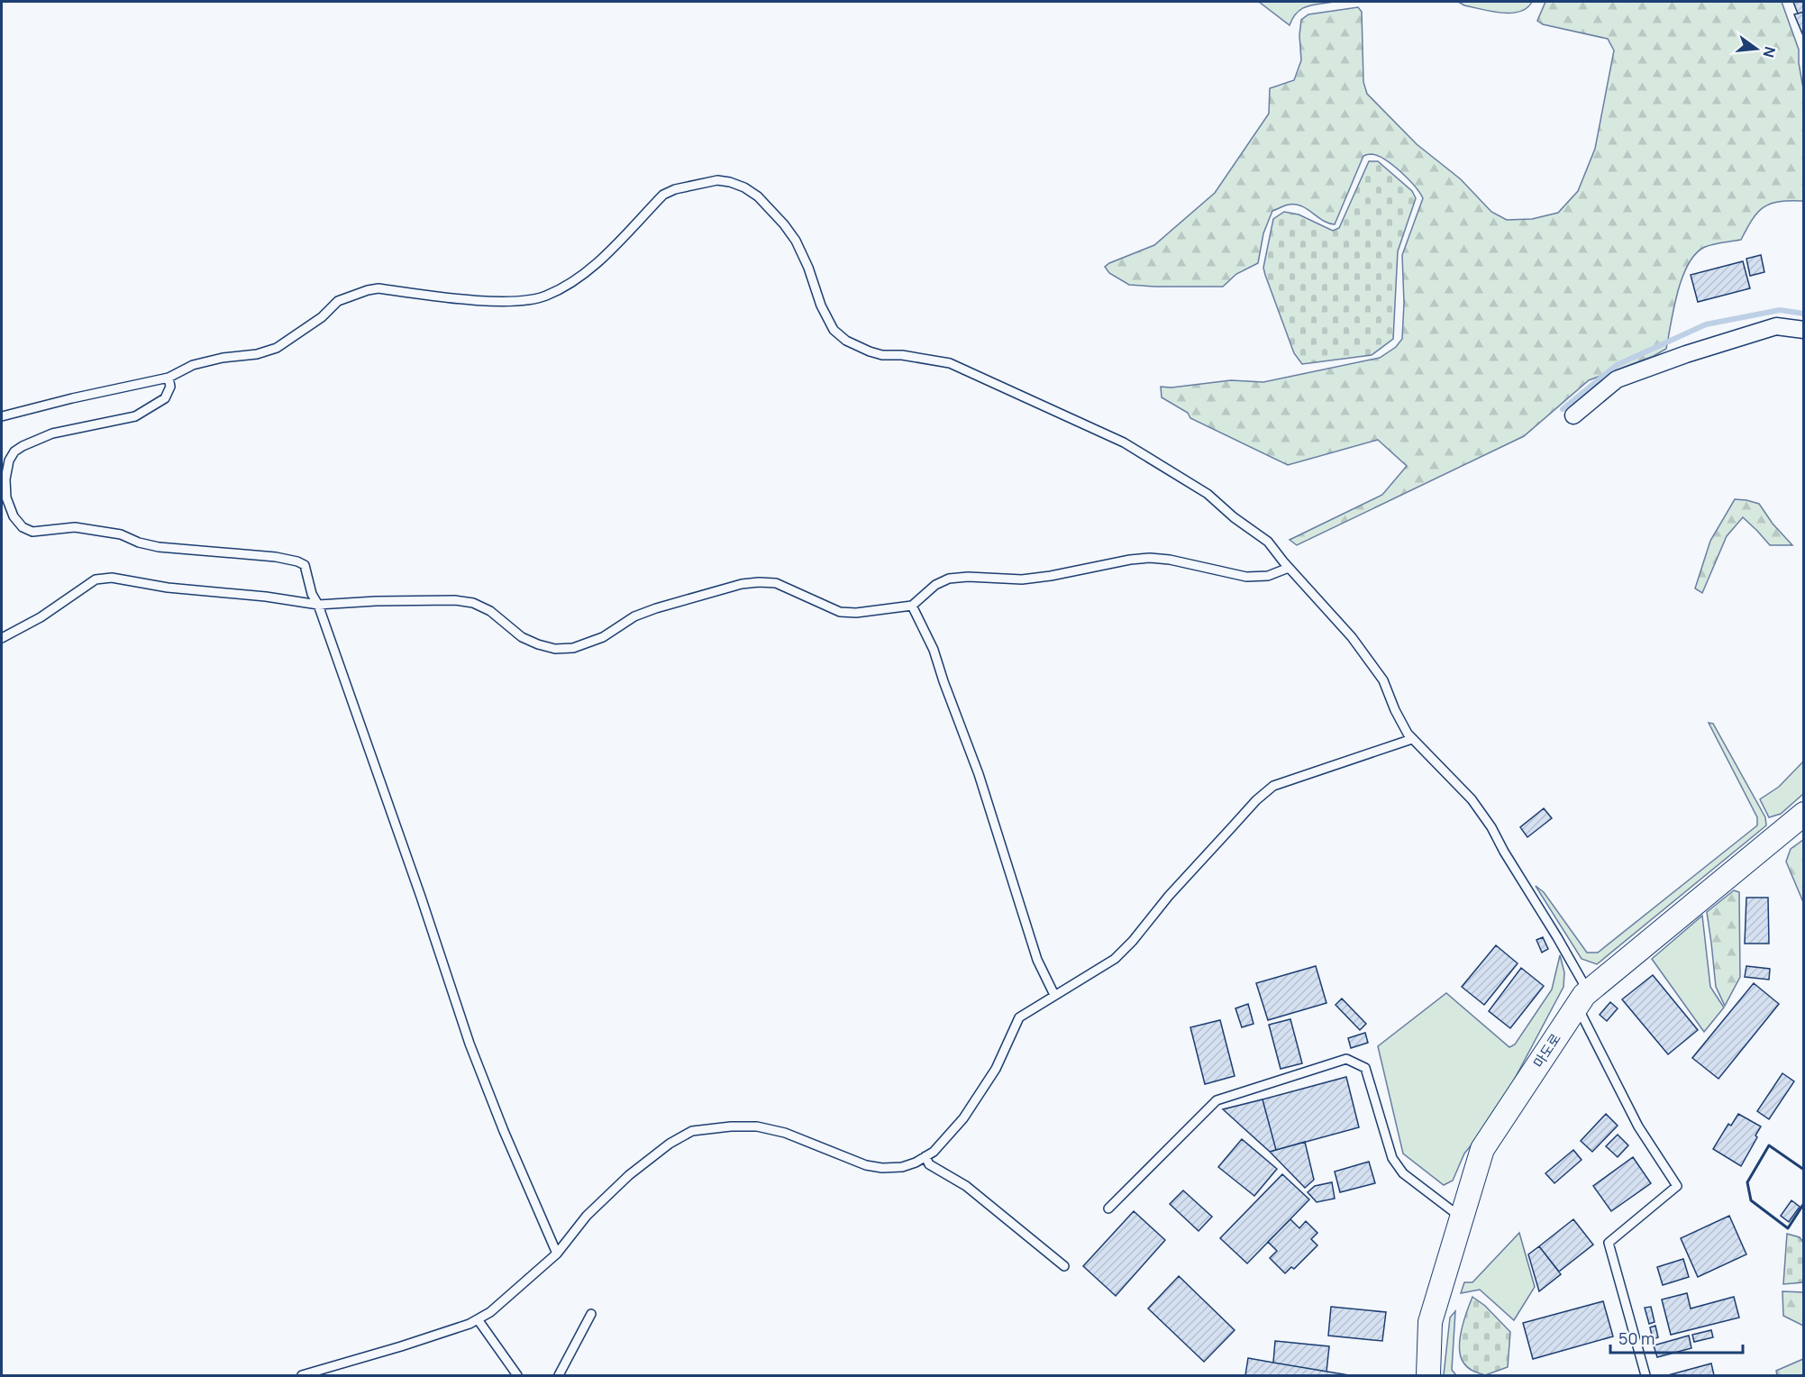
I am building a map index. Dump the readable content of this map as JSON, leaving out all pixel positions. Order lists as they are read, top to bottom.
{
  "streets": {
    "main road": ["마도로"]
  },
  "scale_bar": "50 m",
  "north": "right"
}
